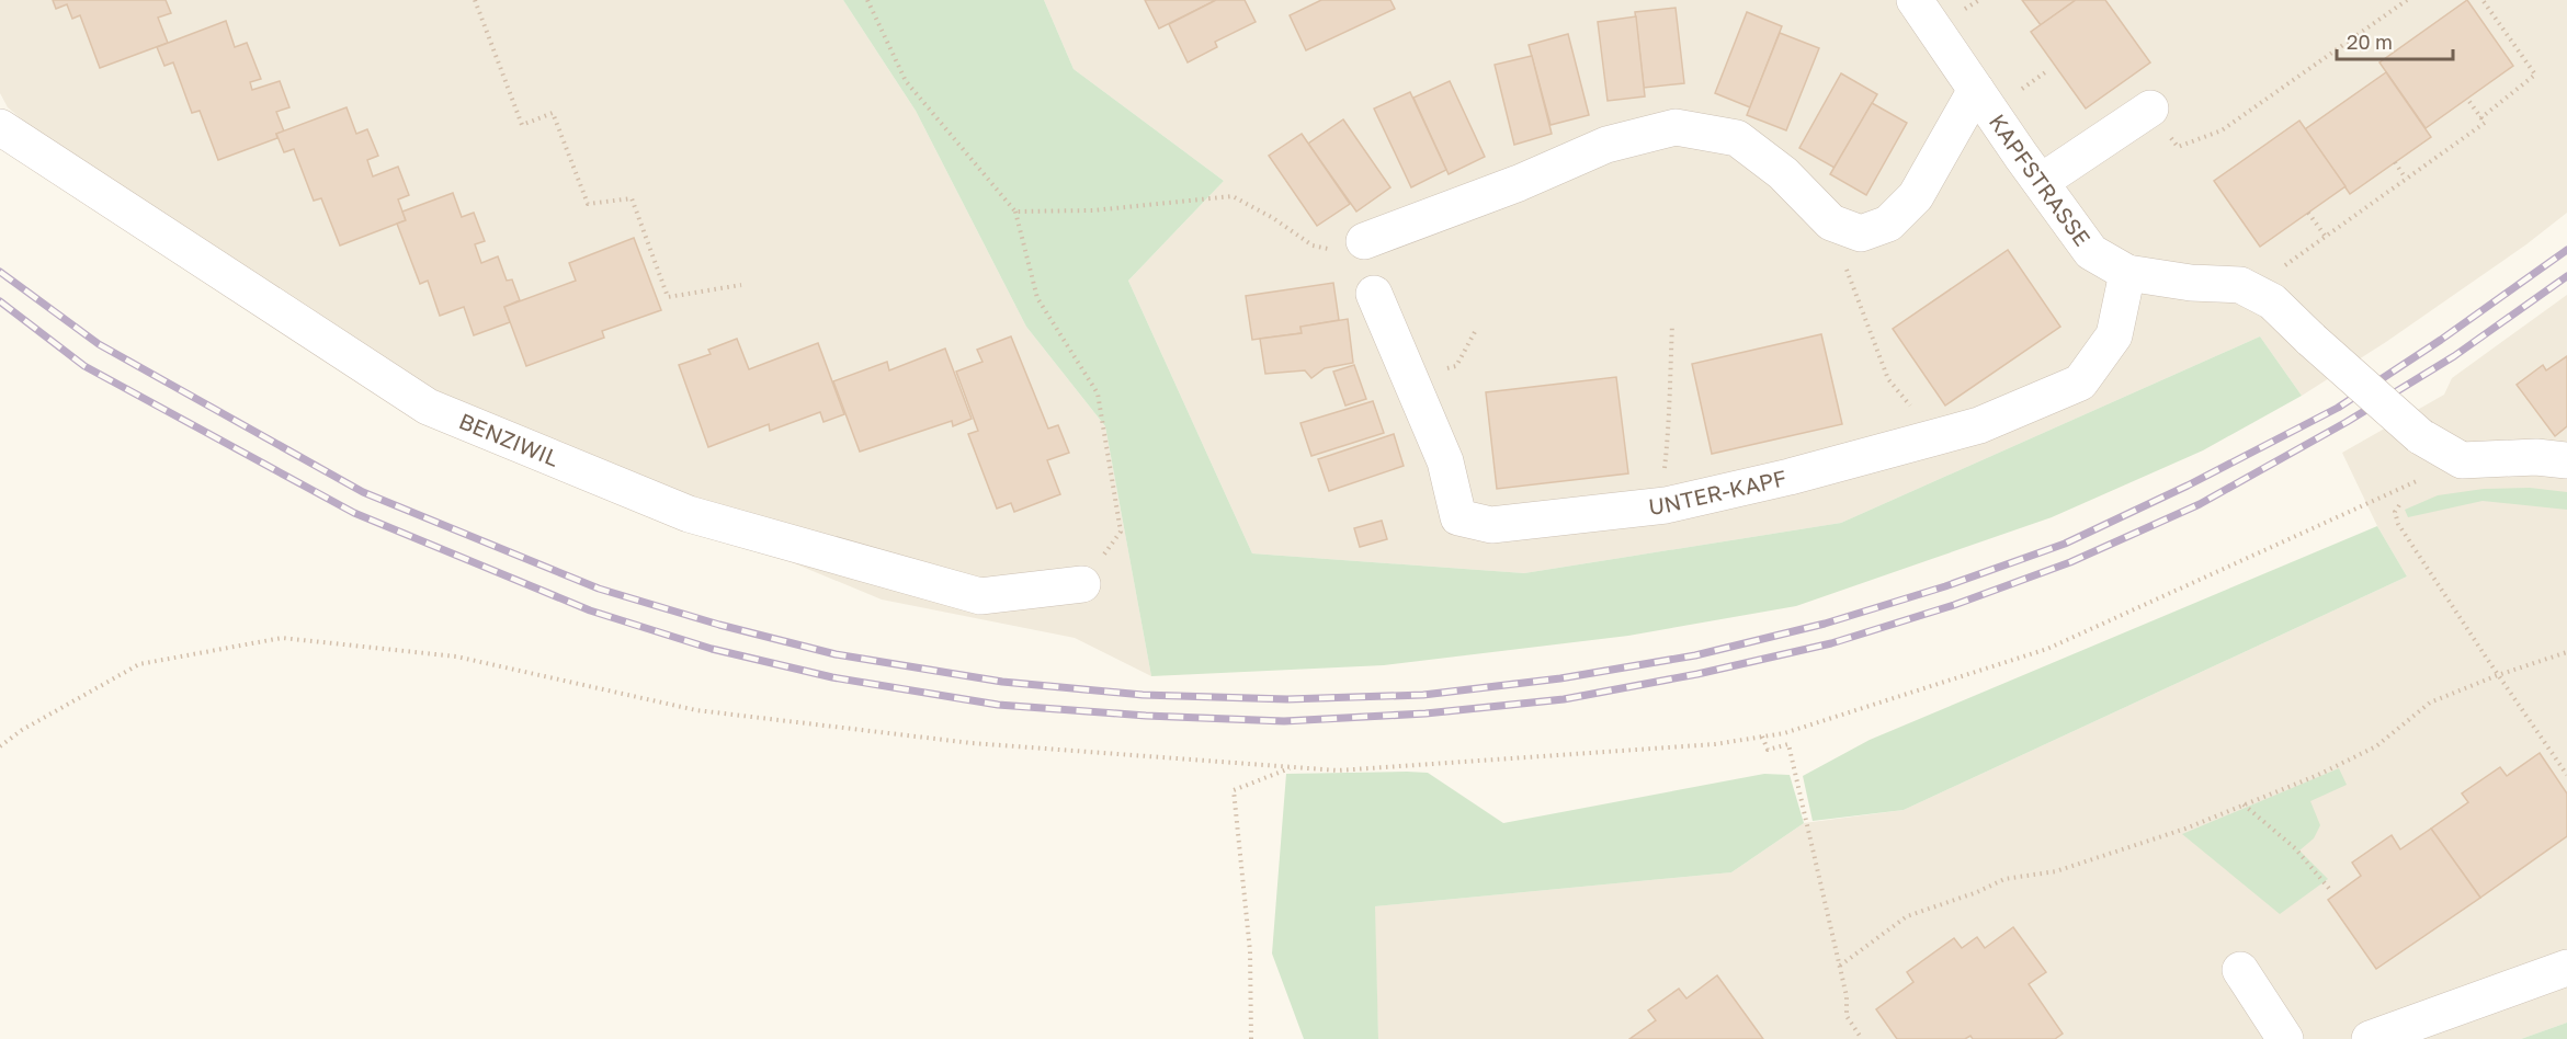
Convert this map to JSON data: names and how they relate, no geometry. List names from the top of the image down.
{
  "streets": {
    "street": ["KAPFSTRASSE", "BENZIWIL", "UNTER-KAPF"]
  },
  "crossings": [
    ["KAPFSTRASSE", "UNTER-KAPF"]
  ],
  "scale_bar": "20 m"
}
